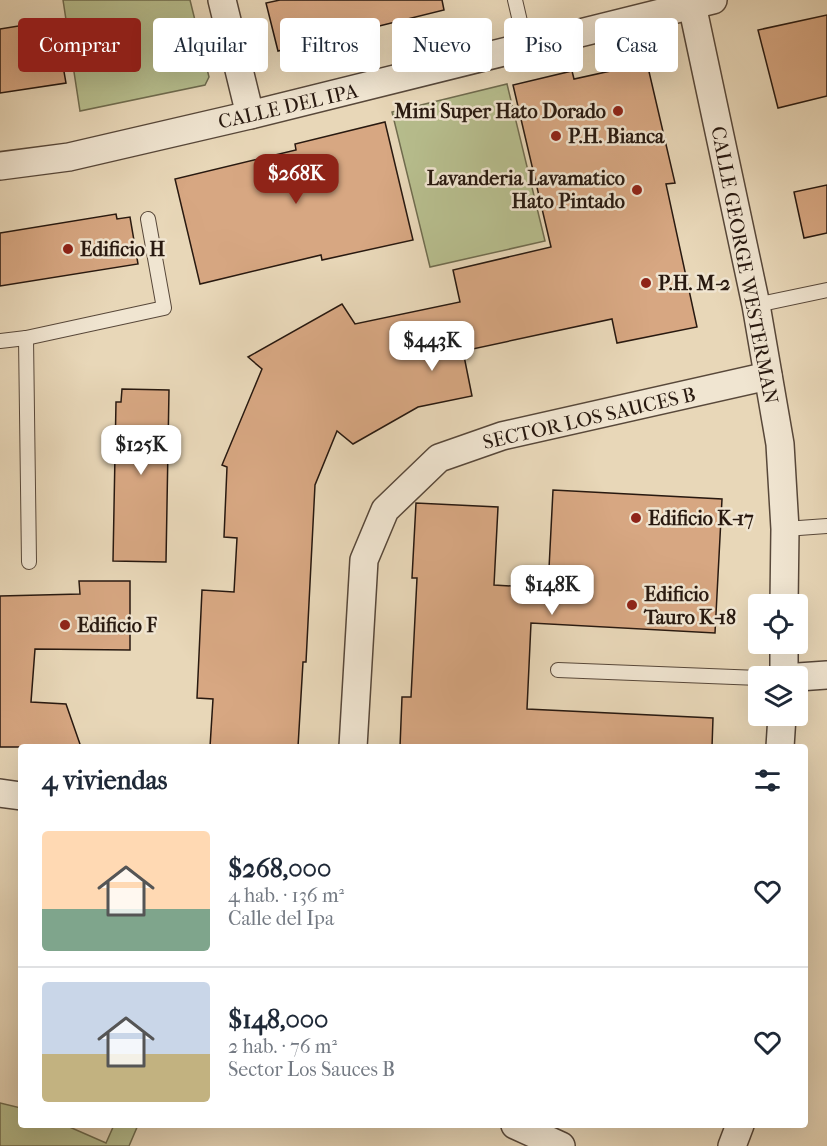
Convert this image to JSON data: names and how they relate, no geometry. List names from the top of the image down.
{
  "streets": {
    "street": ["CALLE DEL IPA", "CALLE GEORGE WESTERMAN", "SECTOR LOS SAUCES B"]
  },
  "crossings": [
    ["CALLE DEL IPA", "CALLE GEORGE WESTERMAN"],
    ["CALLE GEORGE WESTERMAN", "SECTOR LOS SAUCES B"]
  ],
  "places": [
    "Mini Super Hato Dorado",
    "P.H. Bianca",
    "Lavanderia Lavamatico Hato Pintado",
    "Edificio H",
    "P.H. M-2",
    "Edificio K-17",
    "Edificio Tauro K-18",
    "Edificio F"
  ],
  "page": {
    "chip": [
      "Comprar",
      "Alquilar",
      "Filtros",
      "Nuevo",
      "Piso",
      "Casa"
    ],
    "price": [
      "$268K",
      "$443K",
      "$125K",
      "$148K"
    ],
    "heading": "4 viviendas",
    "list": [
      {
        "name": "$268,000",
        "note": "4 hab. · 136 m² · Calle del Ipa"
      },
      {
        "name": "$148,000",
        "note": "2 hab. · 76 m² · Sector Los Sauces B"
      }
    ]
  }
}
